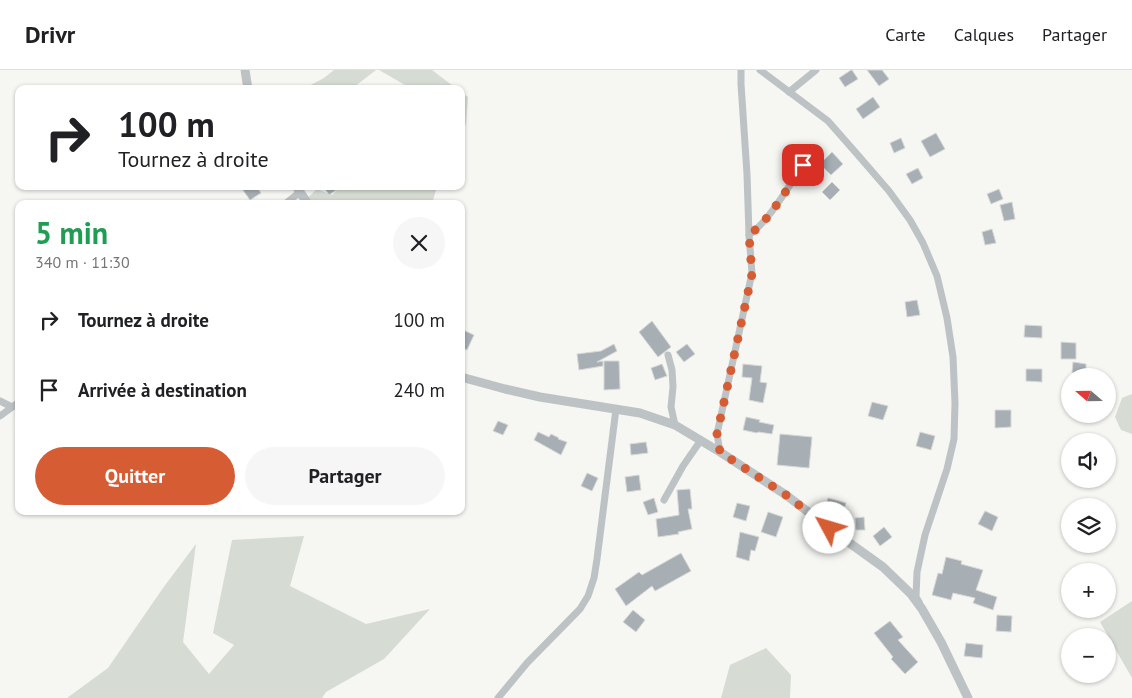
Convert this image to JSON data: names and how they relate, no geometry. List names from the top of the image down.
{
  "north": "left",
  "page": {
    "header": "Drivr",
    "nav": ["Carte", "Calques", "Partager"],
    "turn": ["100 m", "Tournez à droite"],
    "heading": ["5 min", "340 m · 11:30"],
    "list": [
      {
        "name": "Tournez à droite",
        "value": "100 m"
      },
      {
        "name": "Arrivée à destination",
        "value": "240 m"
      }
    ],
    "map_buttons": ["+", "−"],
    "buttons": ["Quitter", "Partager"]
  }
}
